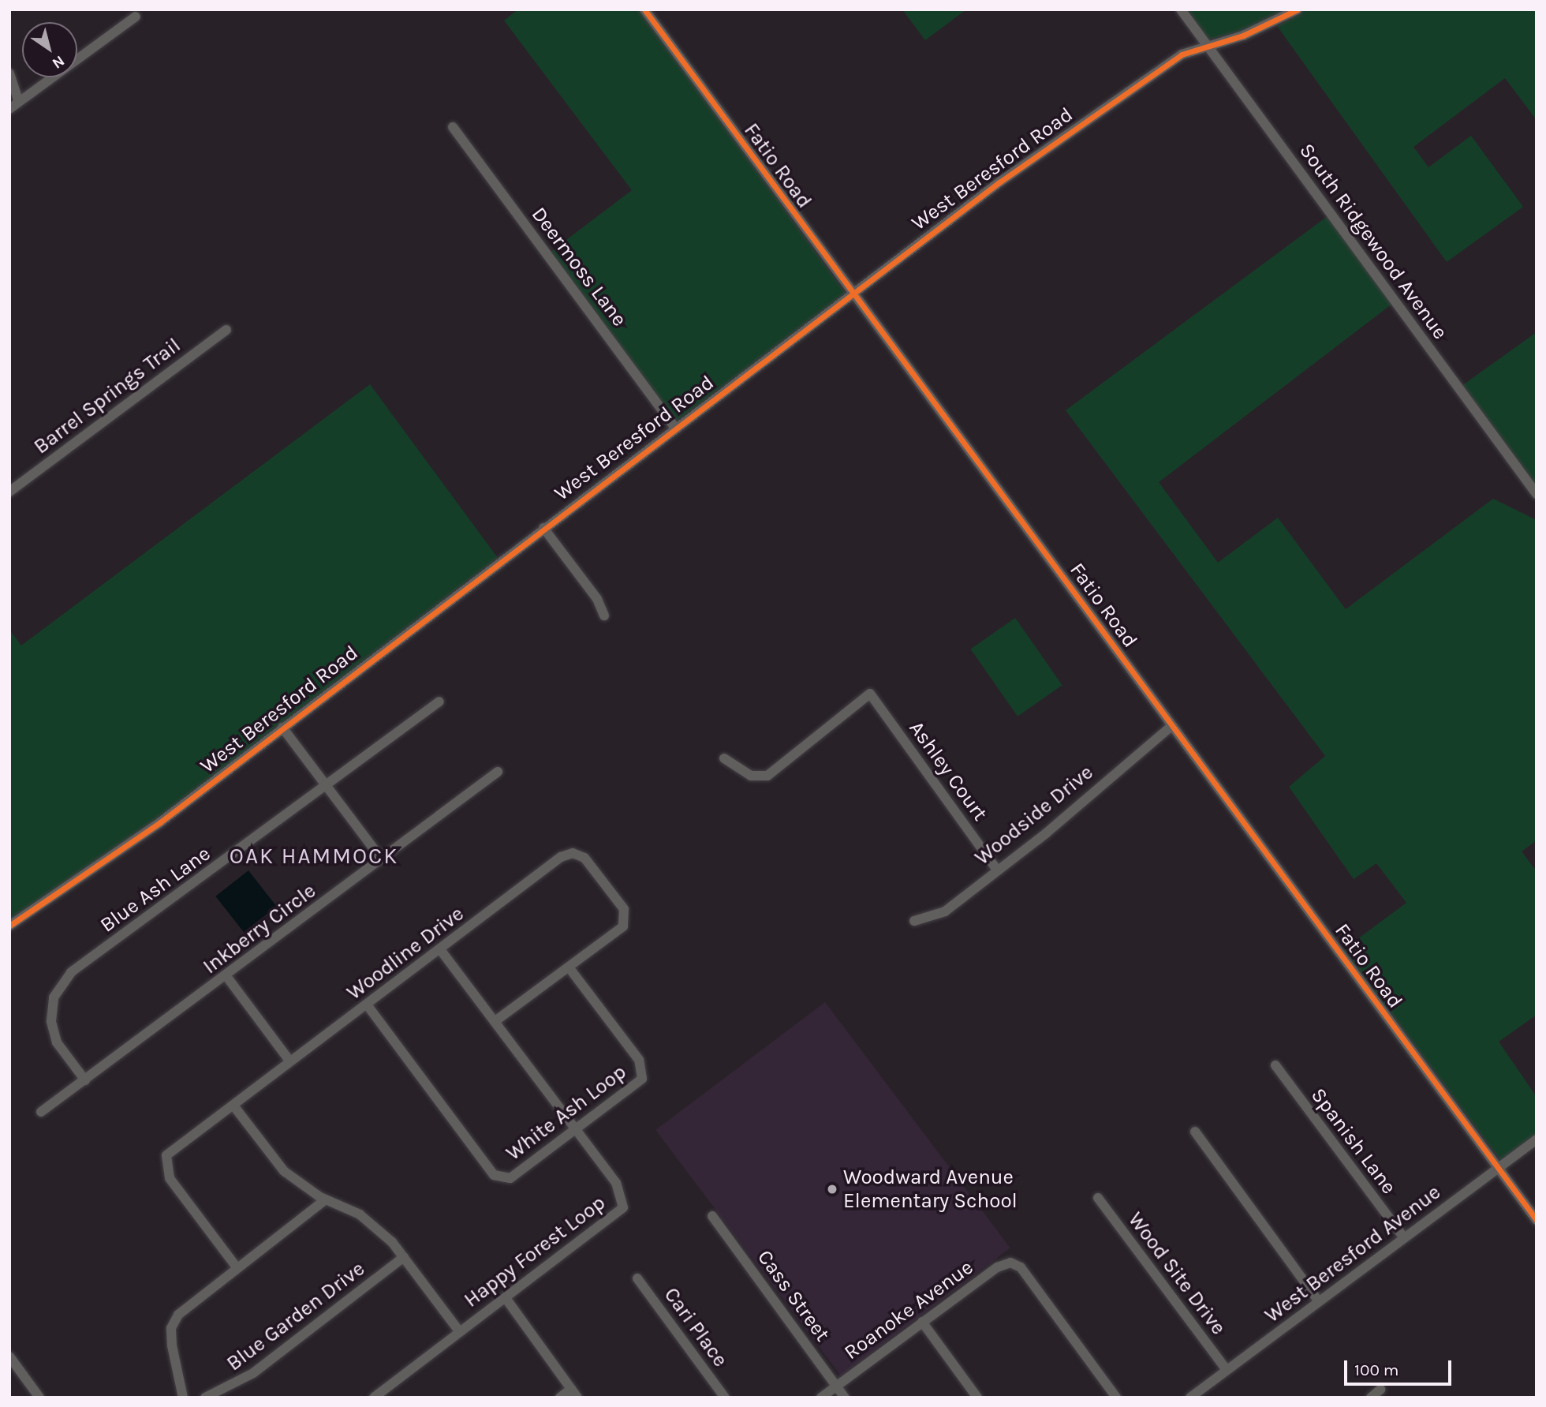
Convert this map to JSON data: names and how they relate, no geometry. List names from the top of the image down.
{
  "streets": {
    "street": [
      "Fatio Road",
      "West Beresford Road",
      "South Ridgewood Avenue",
      "Deermoss Lane",
      "Barrel Springs Trail",
      "Ashley Court",
      "Woodside Drive",
      "Blue Ash Lane",
      "Inkberry Circle",
      "Woodline Drive",
      "White Ash Loop",
      "Spanish Lane",
      "Happy Forest Loop",
      "West Beresford Avenue",
      "Wood Site Drive",
      "Cass Street",
      "Roanoke Avenue",
      "Blue Garden Drive",
      "Cari Place"
    ]
  },
  "crossings": [
    ["Fatio Road", "West Beresford Road"],
    ["Fatio Road", "Woodside Drive"],
    ["Fatio Road", "West Beresford Avenue"],
    ["West Beresford Road", "South Ridgewood Avenue"],
    ["West Beresford Road", "Deermoss Lane"],
    ["Ashley Court", "Woodside Drive"],
    ["Blue Ash Lane", "Inkberry Circle"],
    ["Woodline Drive", "White Ash Loop"],
    ["Woodline Drive", "Happy Forest Loop"],
    ["White Ash Loop", "Happy Forest Loop"],
    ["Spanish Lane", "West Beresford Avenue"],
    ["West Beresford Avenue", "Wood Site Drive"],
    ["Cass Street", "Roanoke Avenue"]
  ],
  "districts": ["OAK HAMMOCK"],
  "places": ["Woodward Avenue Elementary School"],
  "scale_bar": "100 m",
  "north": "bottom right"
}
